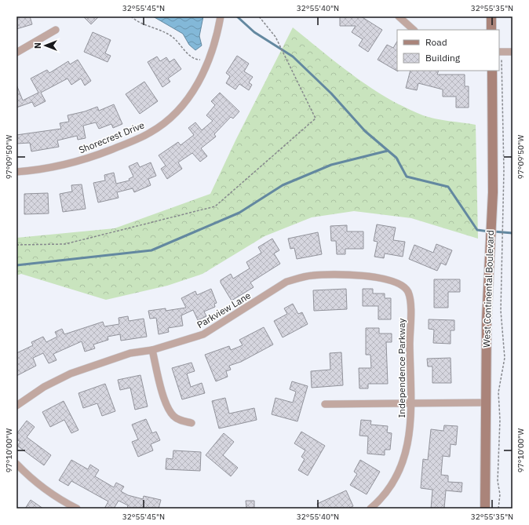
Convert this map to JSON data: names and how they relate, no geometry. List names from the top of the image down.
{
  "streets": {
    "main road": ["West Continental Boulevard"],
    "street": ["Shorecrest Drive", "Parkview Lane", "Independence Parkway"]
  },
  "crossings": [
    ["Parkview Lane", "Independence Parkway"]
  ],
  "legend": ["Road", "Building"],
  "north": "left",
  "coordinates": [
    "32°55'45\"N",
    "32°55'40\"N",
    "32°55'35\"N",
    "97°09'50\"W",
    "97°10'00\"W"
  ]
}
